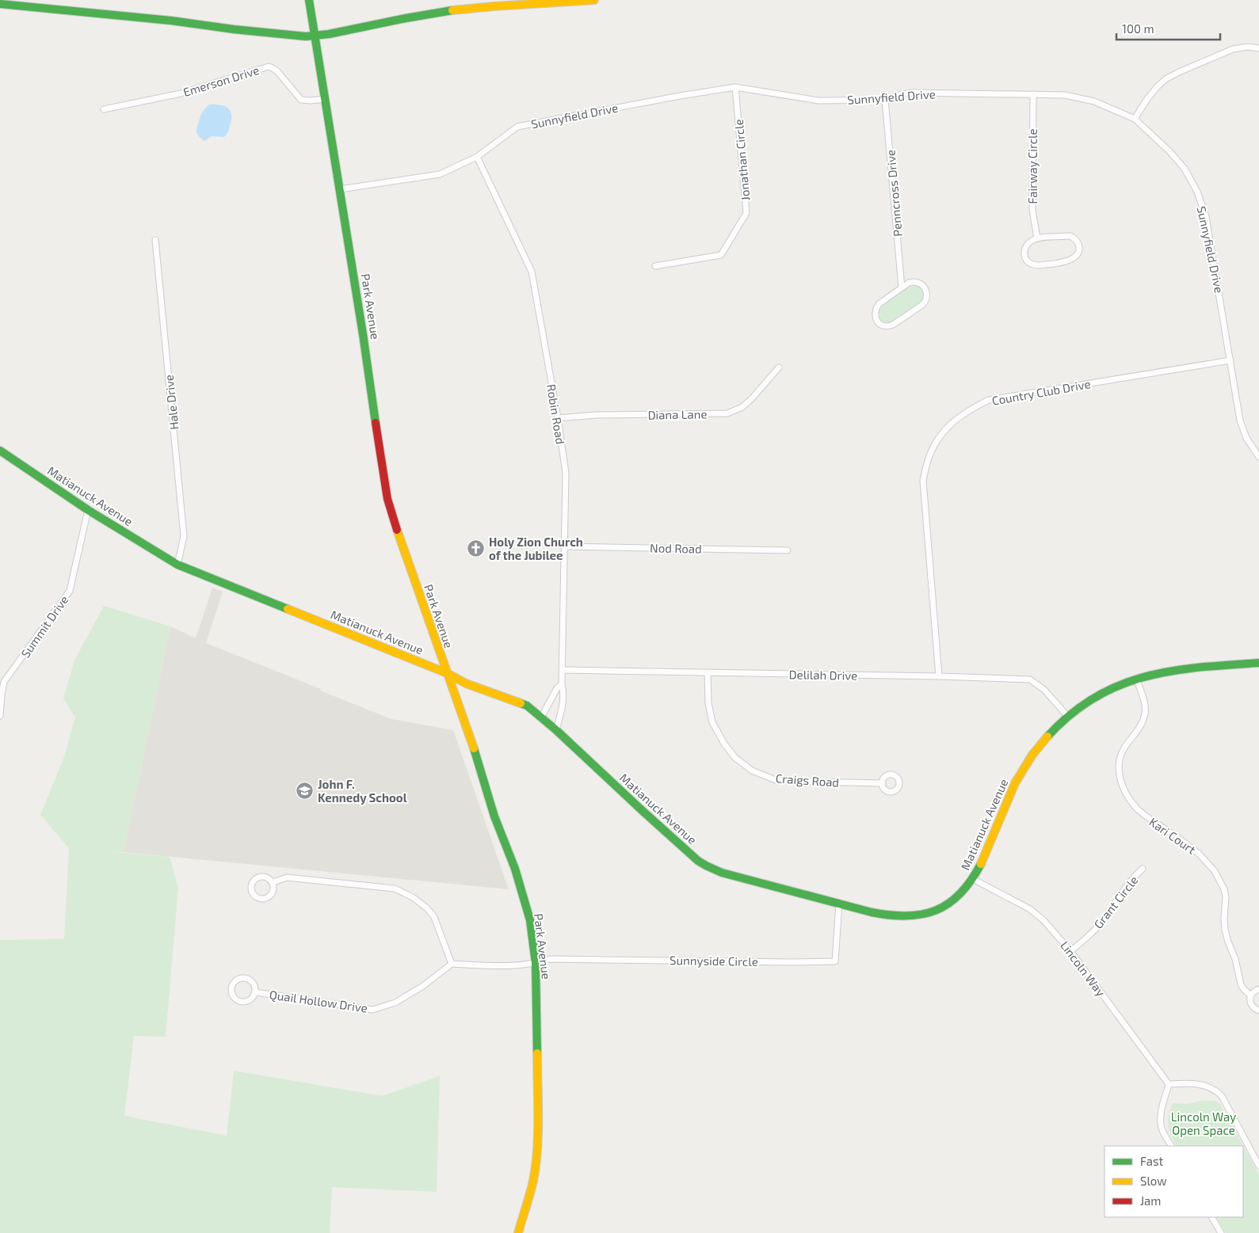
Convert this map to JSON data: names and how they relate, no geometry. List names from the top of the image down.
{
  "streets": {
    "main road": ["Park Avenue", "Matianuck Avenue"],
    "street": [
      "Emerson Drive",
      "Sunnyfield Drive",
      "Jonathan Circle",
      "Fairway Circle",
      "Penncross Drive",
      "Country Club Drive",
      "Hale Drive",
      "Robin Road",
      "Diana Lane",
      "Nod Road",
      "Summit Drive",
      "Delilah Drive",
      "Craigs Road",
      "Kari Court",
      "Grant Circle",
      "Sunnyside Circle",
      "Lincoln Way",
      "Quail Hollow Drive"
    ]
  },
  "crossings": [
    ["Emerson Drive", "Park Avenue"],
    ["Sunnyfield Drive", "Jonathan Circle"],
    ["Sunnyfield Drive", "Fairway Circle"],
    ["Sunnyfield Drive", "Penncross Drive"],
    ["Sunnyfield Drive", "Park Avenue"],
    ["Sunnyfield Drive", "Country Club Drive"],
    ["Sunnyfield Drive", "Robin Road"],
    ["Park Avenue", "Matianuck Avenue"],
    ["Park Avenue", "Sunnyside Circle"],
    ["Country Club Drive", "Delilah Drive"],
    ["Hale Drive", "Matianuck Avenue"],
    ["Robin Road", "Diana Lane"],
    ["Robin Road", "Matianuck Avenue"],
    ["Robin Road", "Nod Road"],
    ["Robin Road", "Delilah Drive"],
    ["Matianuck Avenue", "Summit Drive"],
    ["Matianuck Avenue", "Delilah Drive"],
    ["Matianuck Avenue", "Kari Court"],
    ["Matianuck Avenue", "Sunnyside Circle"],
    ["Matianuck Avenue", "Lincoln Way"],
    ["Delilah Drive", "Craigs Road"],
    ["Grant Circle", "Lincoln Way"]
  ],
  "parks": ["Lincoln Way Open Space"],
  "places": {
    "church": ["Holy Zion Church of the Jubilee"],
    "school or university": ["John F. Kennedy School"]
  },
  "legend": ["Fast", "Slow", "Jam"],
  "scale_bar": "100 m"
}
